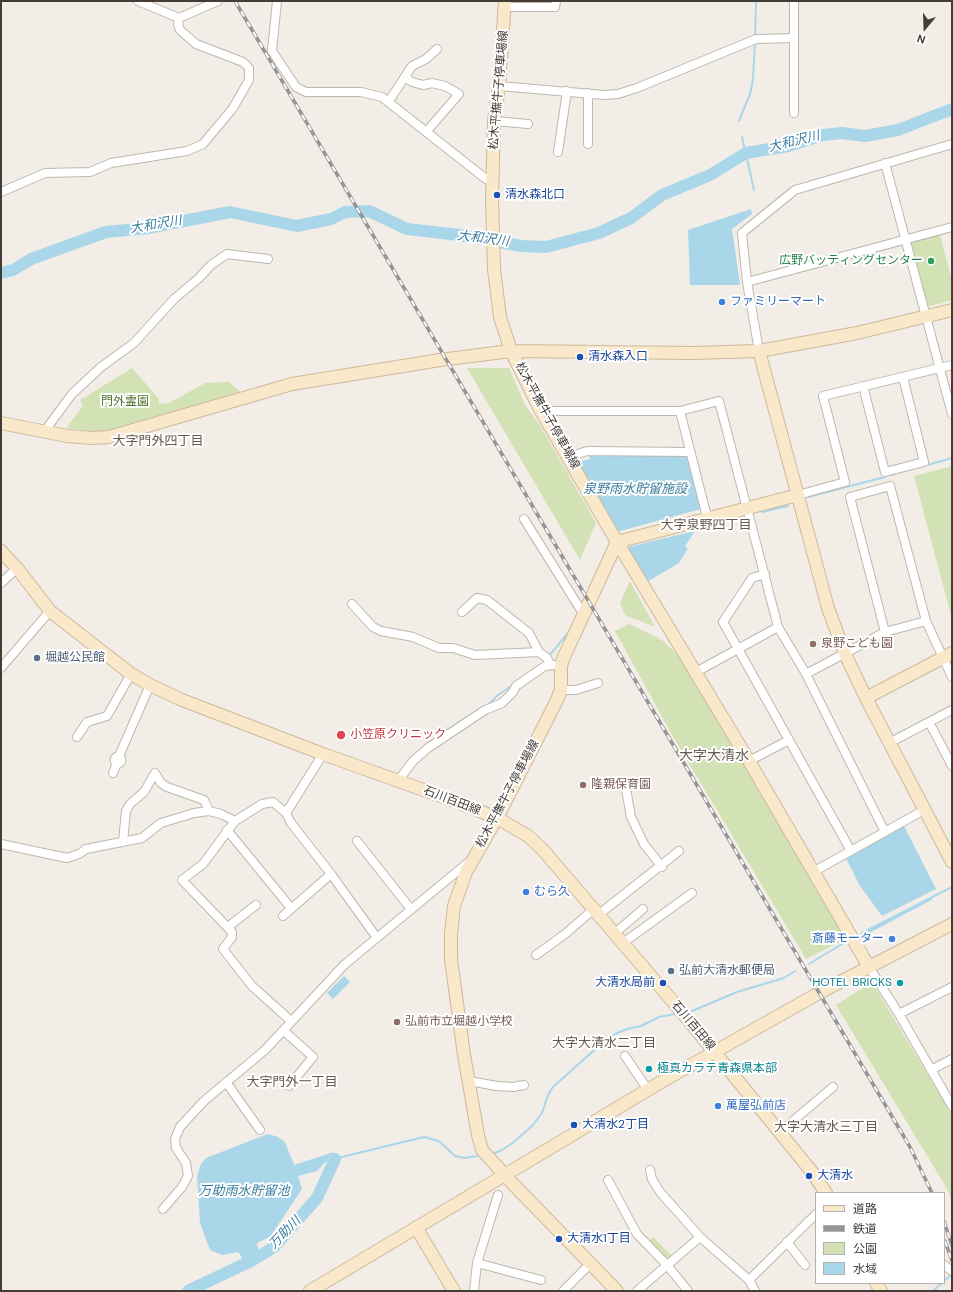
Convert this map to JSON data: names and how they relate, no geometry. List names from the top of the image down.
{
  "streets": {
    "street": ["松木平撫牛子停車場線", "石川百田線"]
  },
  "crossings": [
    ["松木平撫牛子停車場線", "石川百田線"]
  ],
  "districts": [
    "大字門外四丁目",
    "大字泉野四丁目",
    "大字大清水",
    "大字大清水二丁目",
    "大字門外一丁目",
    "大字大清水三丁目"
  ],
  "water": [
    "大和沢川",
    "泉野雨水貯留施設",
    "万助雨水貯留池",
    "万助川"
  ],
  "parks": ["門外霊園"],
  "places": [
    "清水森北口",
    "広野バッティングセンター",
    "ファミリーマート",
    "清水森入口",
    "泉野こども園",
    "堀越公民館",
    "小笠原クリニック",
    "隆親保育園",
    "むら久",
    "斎藤モーター",
    "弘前大清水郵便局",
    "大清水局前",
    "HOTEL BRICKS",
    "弘前市立堀越小学校",
    "極真カラテ青森県本部",
    "萬屋弘前店",
    "大清水2丁目",
    "大清水",
    "大清水1丁目"
  ],
  "legend": [
    "道路",
    "鉄道",
    "公園",
    "水域"
  ],
  "north": "bottom"
}
